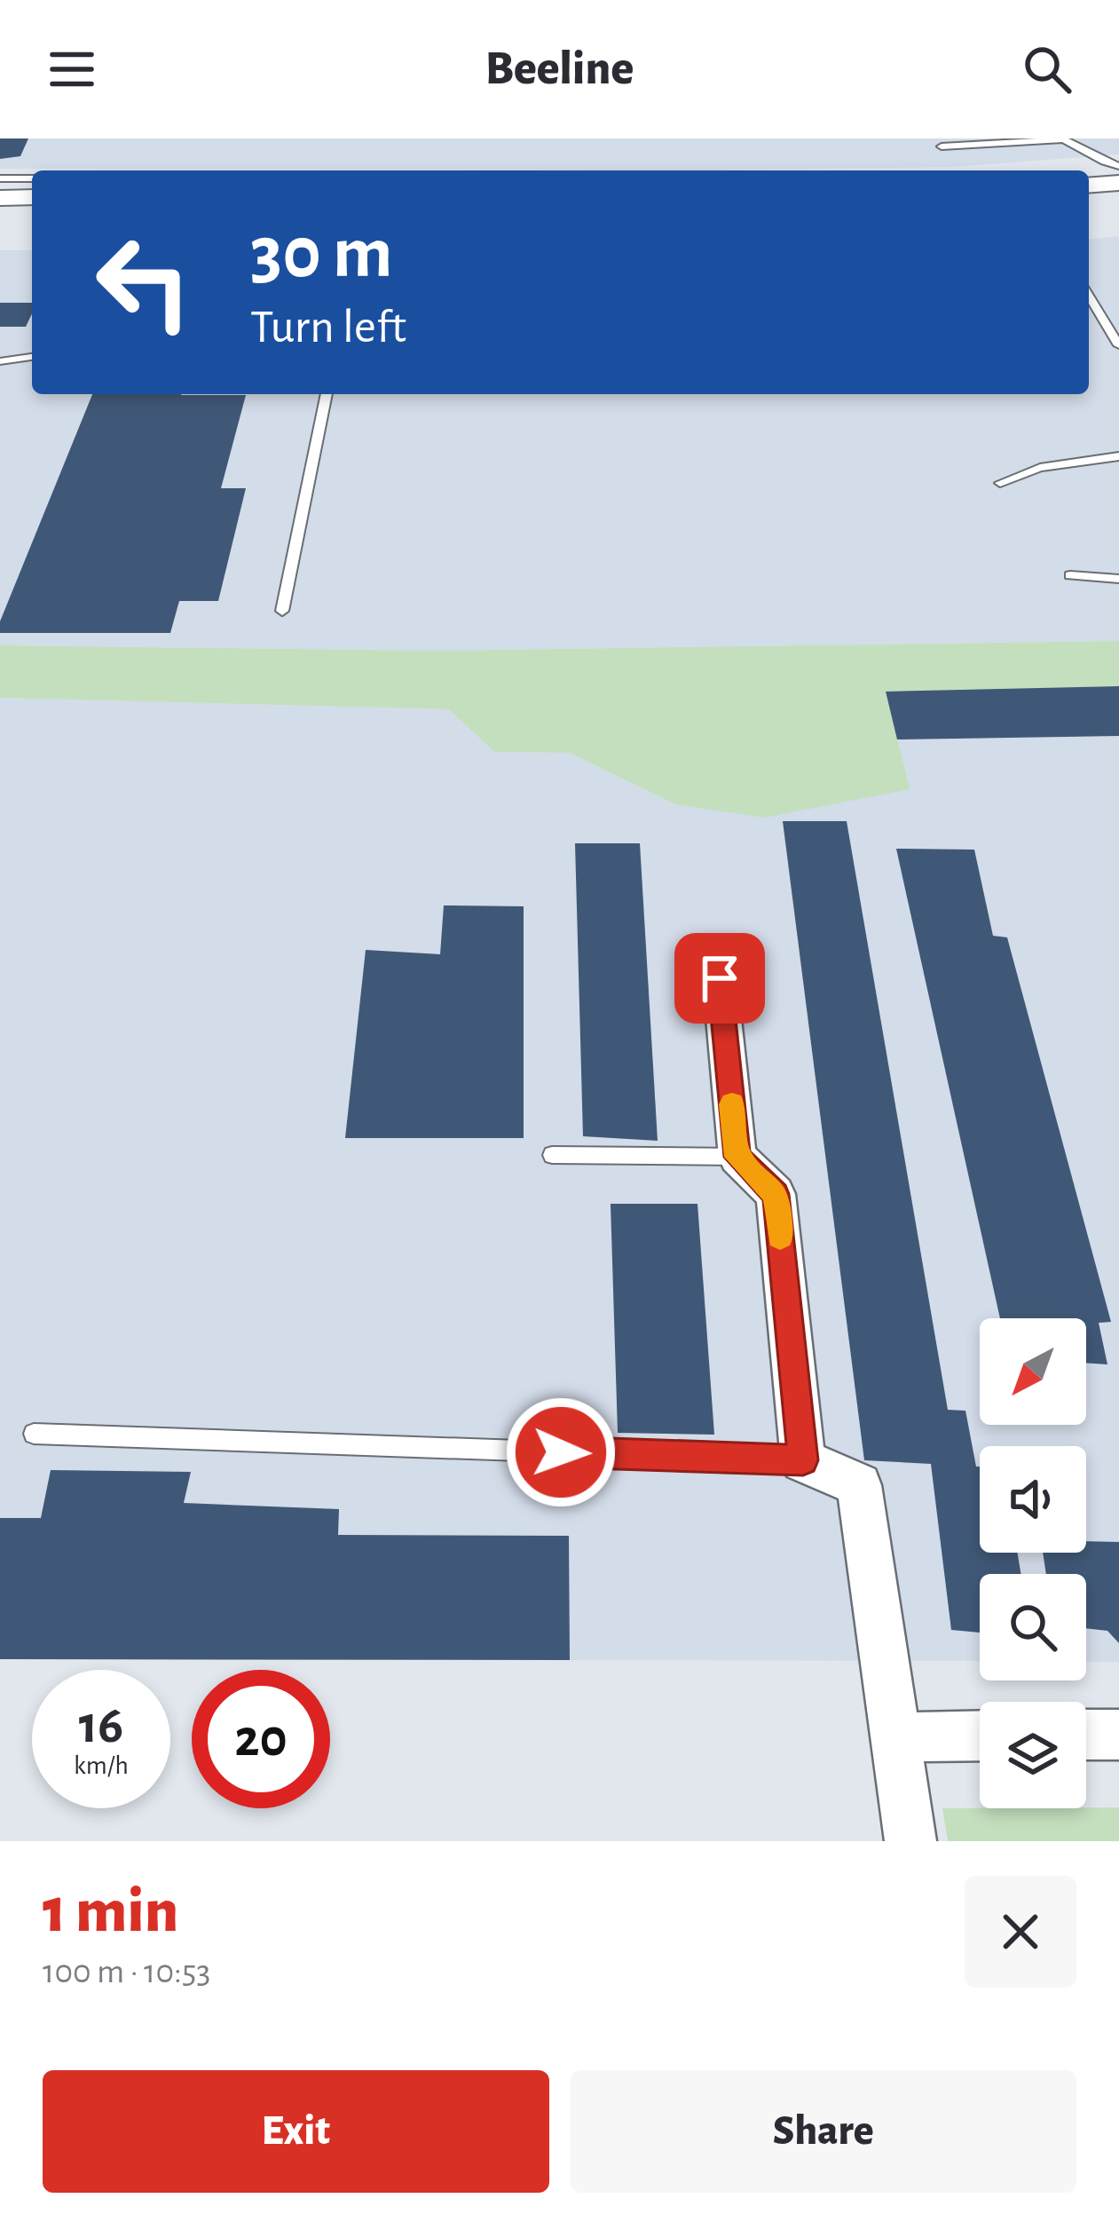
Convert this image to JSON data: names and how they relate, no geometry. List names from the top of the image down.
{
  "north": "bottom left",
  "page": {
    "header": "Beeline",
    "turn": ["30 m", "Turn left"],
    "speed": "16 km/h",
    "limit": "20",
    "heading": ["1 min", "100 m · 10:53"],
    "buttons": ["Exit", "Share"]
  }
}
